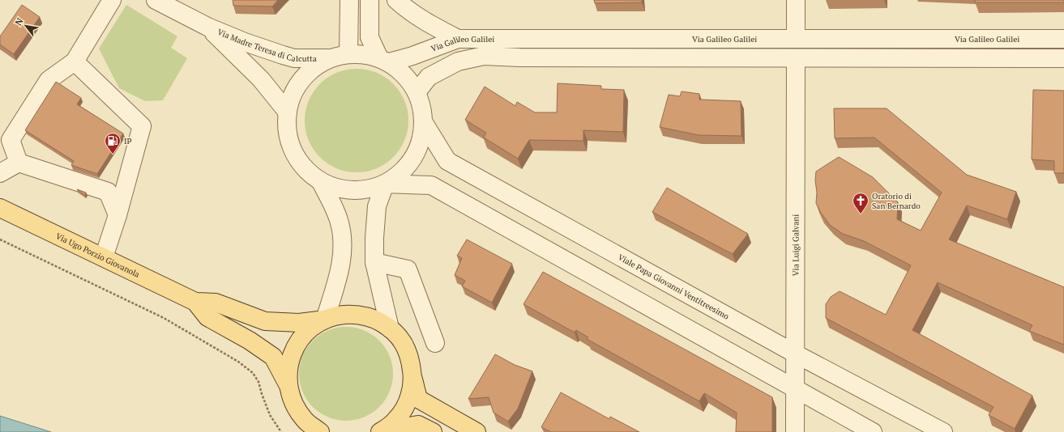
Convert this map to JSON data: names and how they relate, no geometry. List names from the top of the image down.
{
  "streets": {
    "main road": ["Via Ugo Porzio Giovanola"],
    "street": [
      "Via Galileo Galilei",
      "Via Madre Teresa di Calcutta",
      "Via Luigi Galvani",
      "Viale Papa Giovanni Ventitreesimo"
    ]
  },
  "crossings": [
    ["Via Galileo Galilei", "Via Luigi Galvani"],
    ["Via Luigi Galvani", "Viale Papa Giovanni Ventitreesimo"]
  ],
  "places": {
    "fuel station": ["IP"],
    "church": ["Oratorio di San Bernardo"]
  },
  "north": "top left"
}
